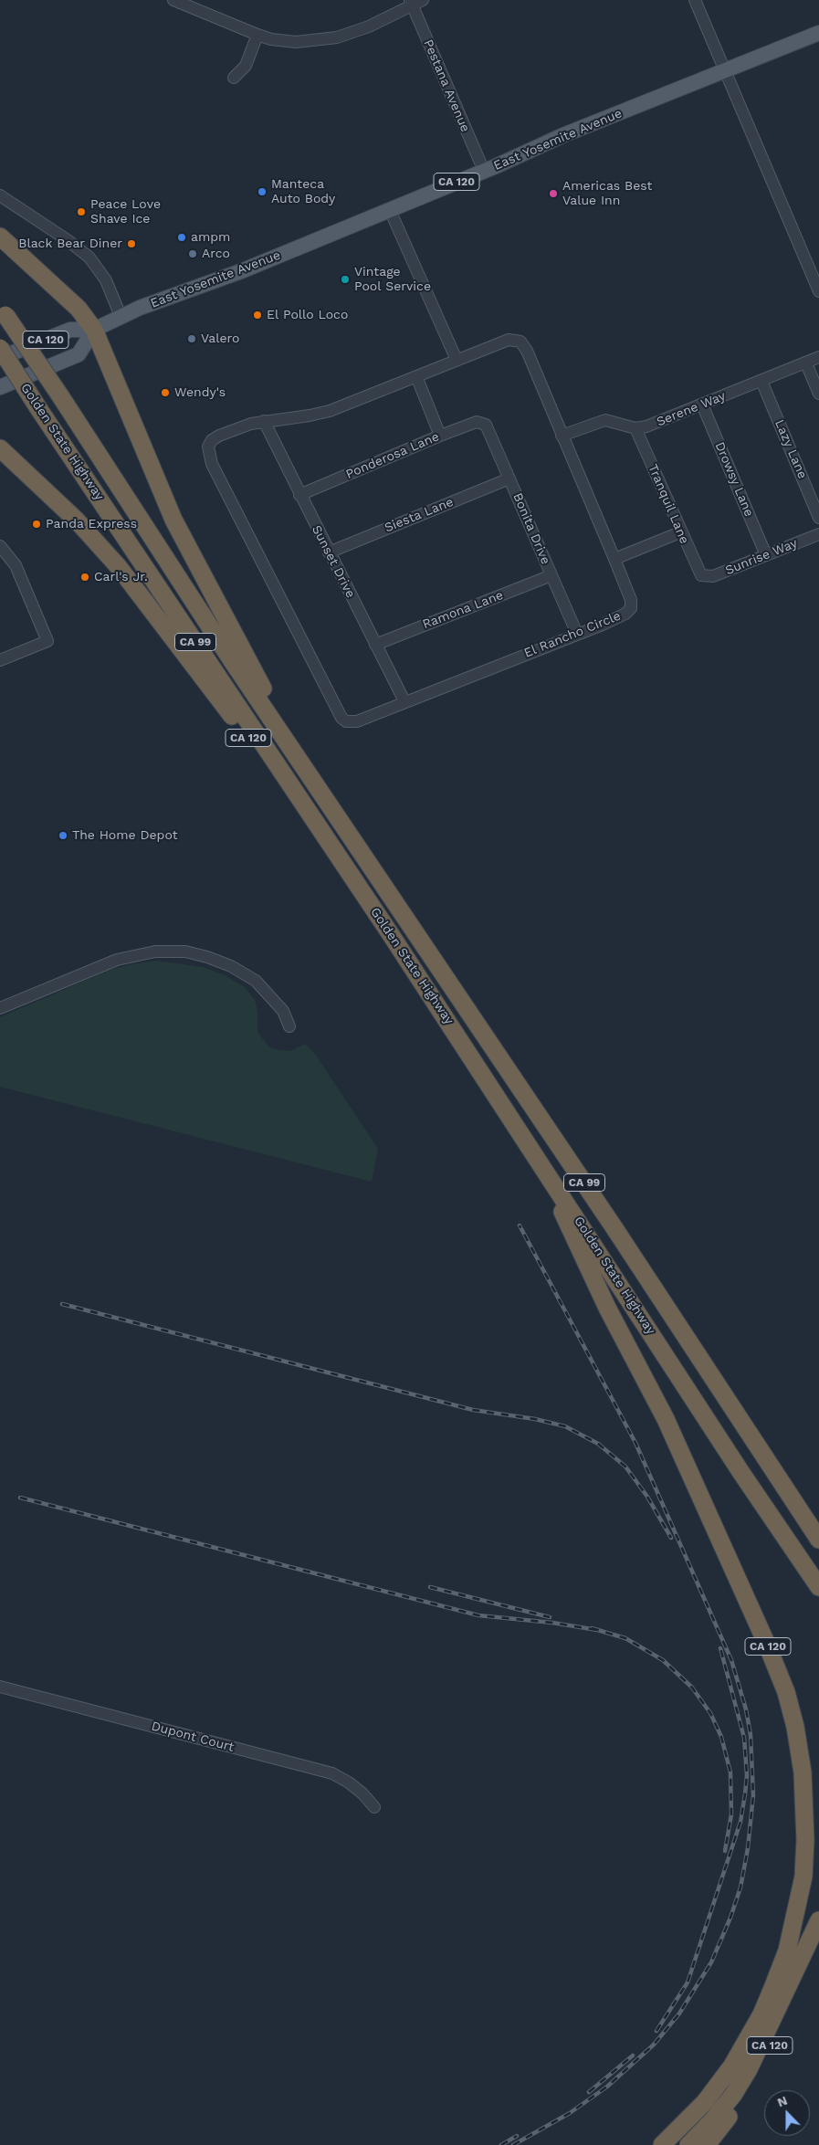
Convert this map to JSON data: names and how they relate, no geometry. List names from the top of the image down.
{
  "streets": {
    "highway": ["CA 120", "Golden State Highway", "CA 99"],
    "main road": ["East Yosemite Avenue"],
    "street": [
      "Pestana Avenue",
      "Serene Way",
      "Lazy Lane",
      "Ponderosa Lane",
      "Drowsy Lane",
      "Tranquil Lane",
      "Siesta Lane",
      "Bonita Drive",
      "Sunrise Way",
      "Sunset Drive",
      "Ramona Lane",
      "El Rancho Circle",
      "Dupont Court"
    ]
  },
  "crossings": [
    ["Pestana Avenue", "East Yosemite Avenue"],
    ["East Yosemite Avenue", "CA 120"],
    ["CA 120", "Golden State Highway"],
    ["Serene Way", "Lazy Lane"],
    ["Serene Way", "Drowsy Lane"],
    ["Serene Way", "Tranquil Lane"],
    ["Ponderosa Lane", "Bonita Drive"],
    ["Ponderosa Lane", "Sunset Drive"],
    ["Drowsy Lane", "Sunrise Way"],
    ["Tranquil Lane", "Sunrise Way"],
    ["Siesta Lane", "Bonita Drive"],
    ["Siesta Lane", "Sunset Drive"],
    ["Bonita Drive", "Ramona Lane"],
    ["Bonita Drive", "El Rancho Circle"],
    ["Sunset Drive", "Ramona Lane"],
    ["Sunset Drive", "El Rancho Circle"]
  ],
  "places": [
    "Manteca Auto Body",
    "Americas Best Value Inn",
    "Peace Love Shave Ice",
    "ampm",
    "Black Bear Diner",
    "Arco",
    "Vintage Pool Service",
    "El Pollo Loco",
    "Valero",
    "Wendy's",
    "Panda Express",
    "Carl's Jr.",
    "The Home Depot"
  ],
  "north": "top"
}
